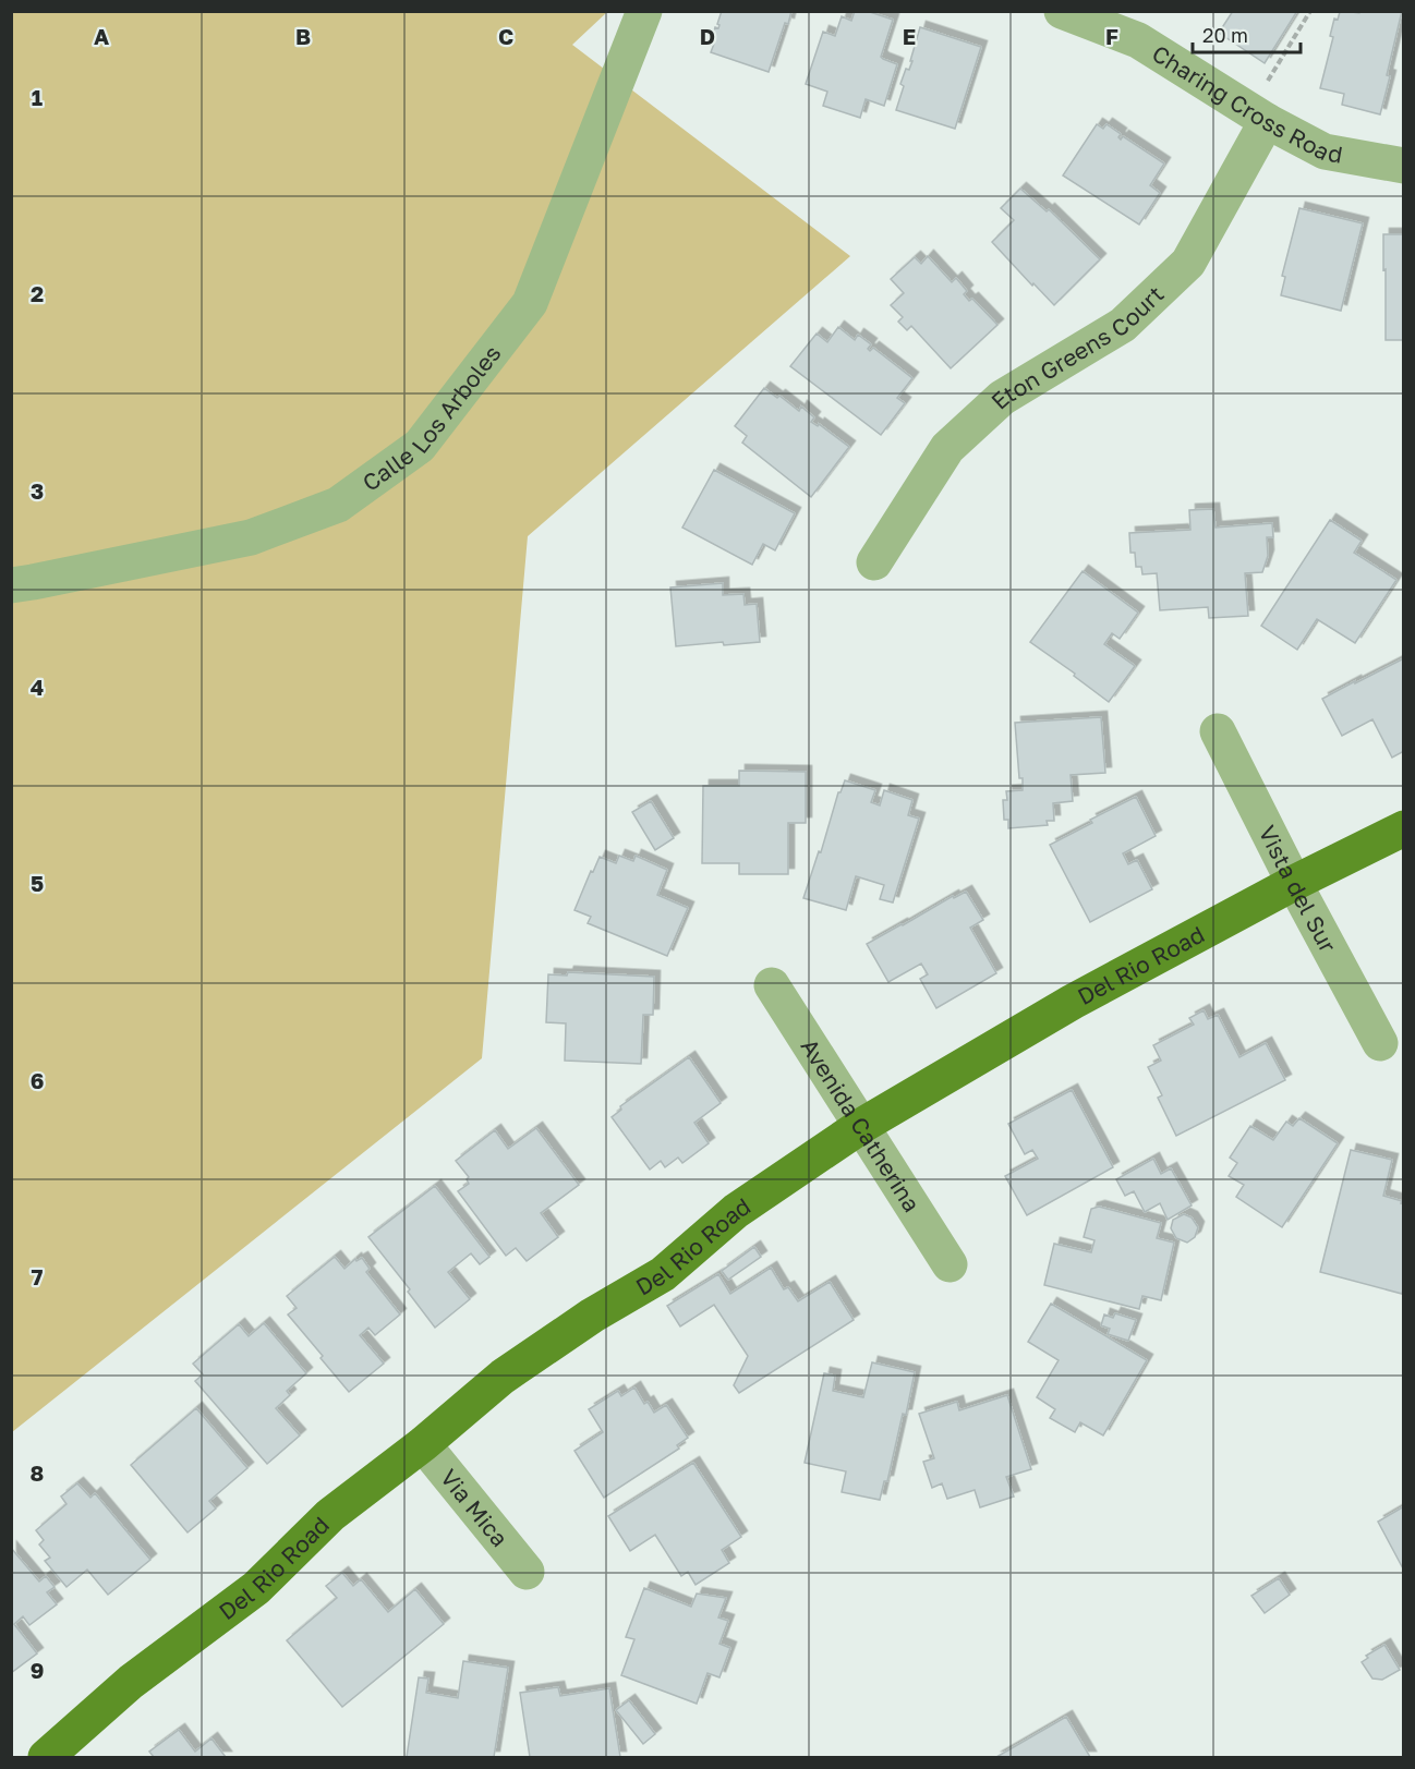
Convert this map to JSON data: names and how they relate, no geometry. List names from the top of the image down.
{
  "streets": {
    "main road": ["Del Rio Road"],
    "street": [
      "Charing Cross Road",
      "Eton Greens Court",
      "Calle Los Arboles",
      "Vista del Sur",
      "Avenida Catherina",
      "Via Mica"
    ]
  },
  "crossings": [
    ["Charing Cross Road", "Eton Greens Court"],
    ["Vista del Sur", "Del Rio Road"],
    ["Del Rio Road", "Avenida Catherina"],
    ["Del Rio Road", "Via Mica"]
  ],
  "scale_bar": "20 m",
  "grid": {
    "columns": [
      "A",
      "B",
      "C",
      "D",
      "E",
      "F"
    ],
    "rows": [
      "1",
      "2",
      "3",
      "4",
      "5",
      "6",
      "7",
      "8",
      "9"
    ]
  }
}
